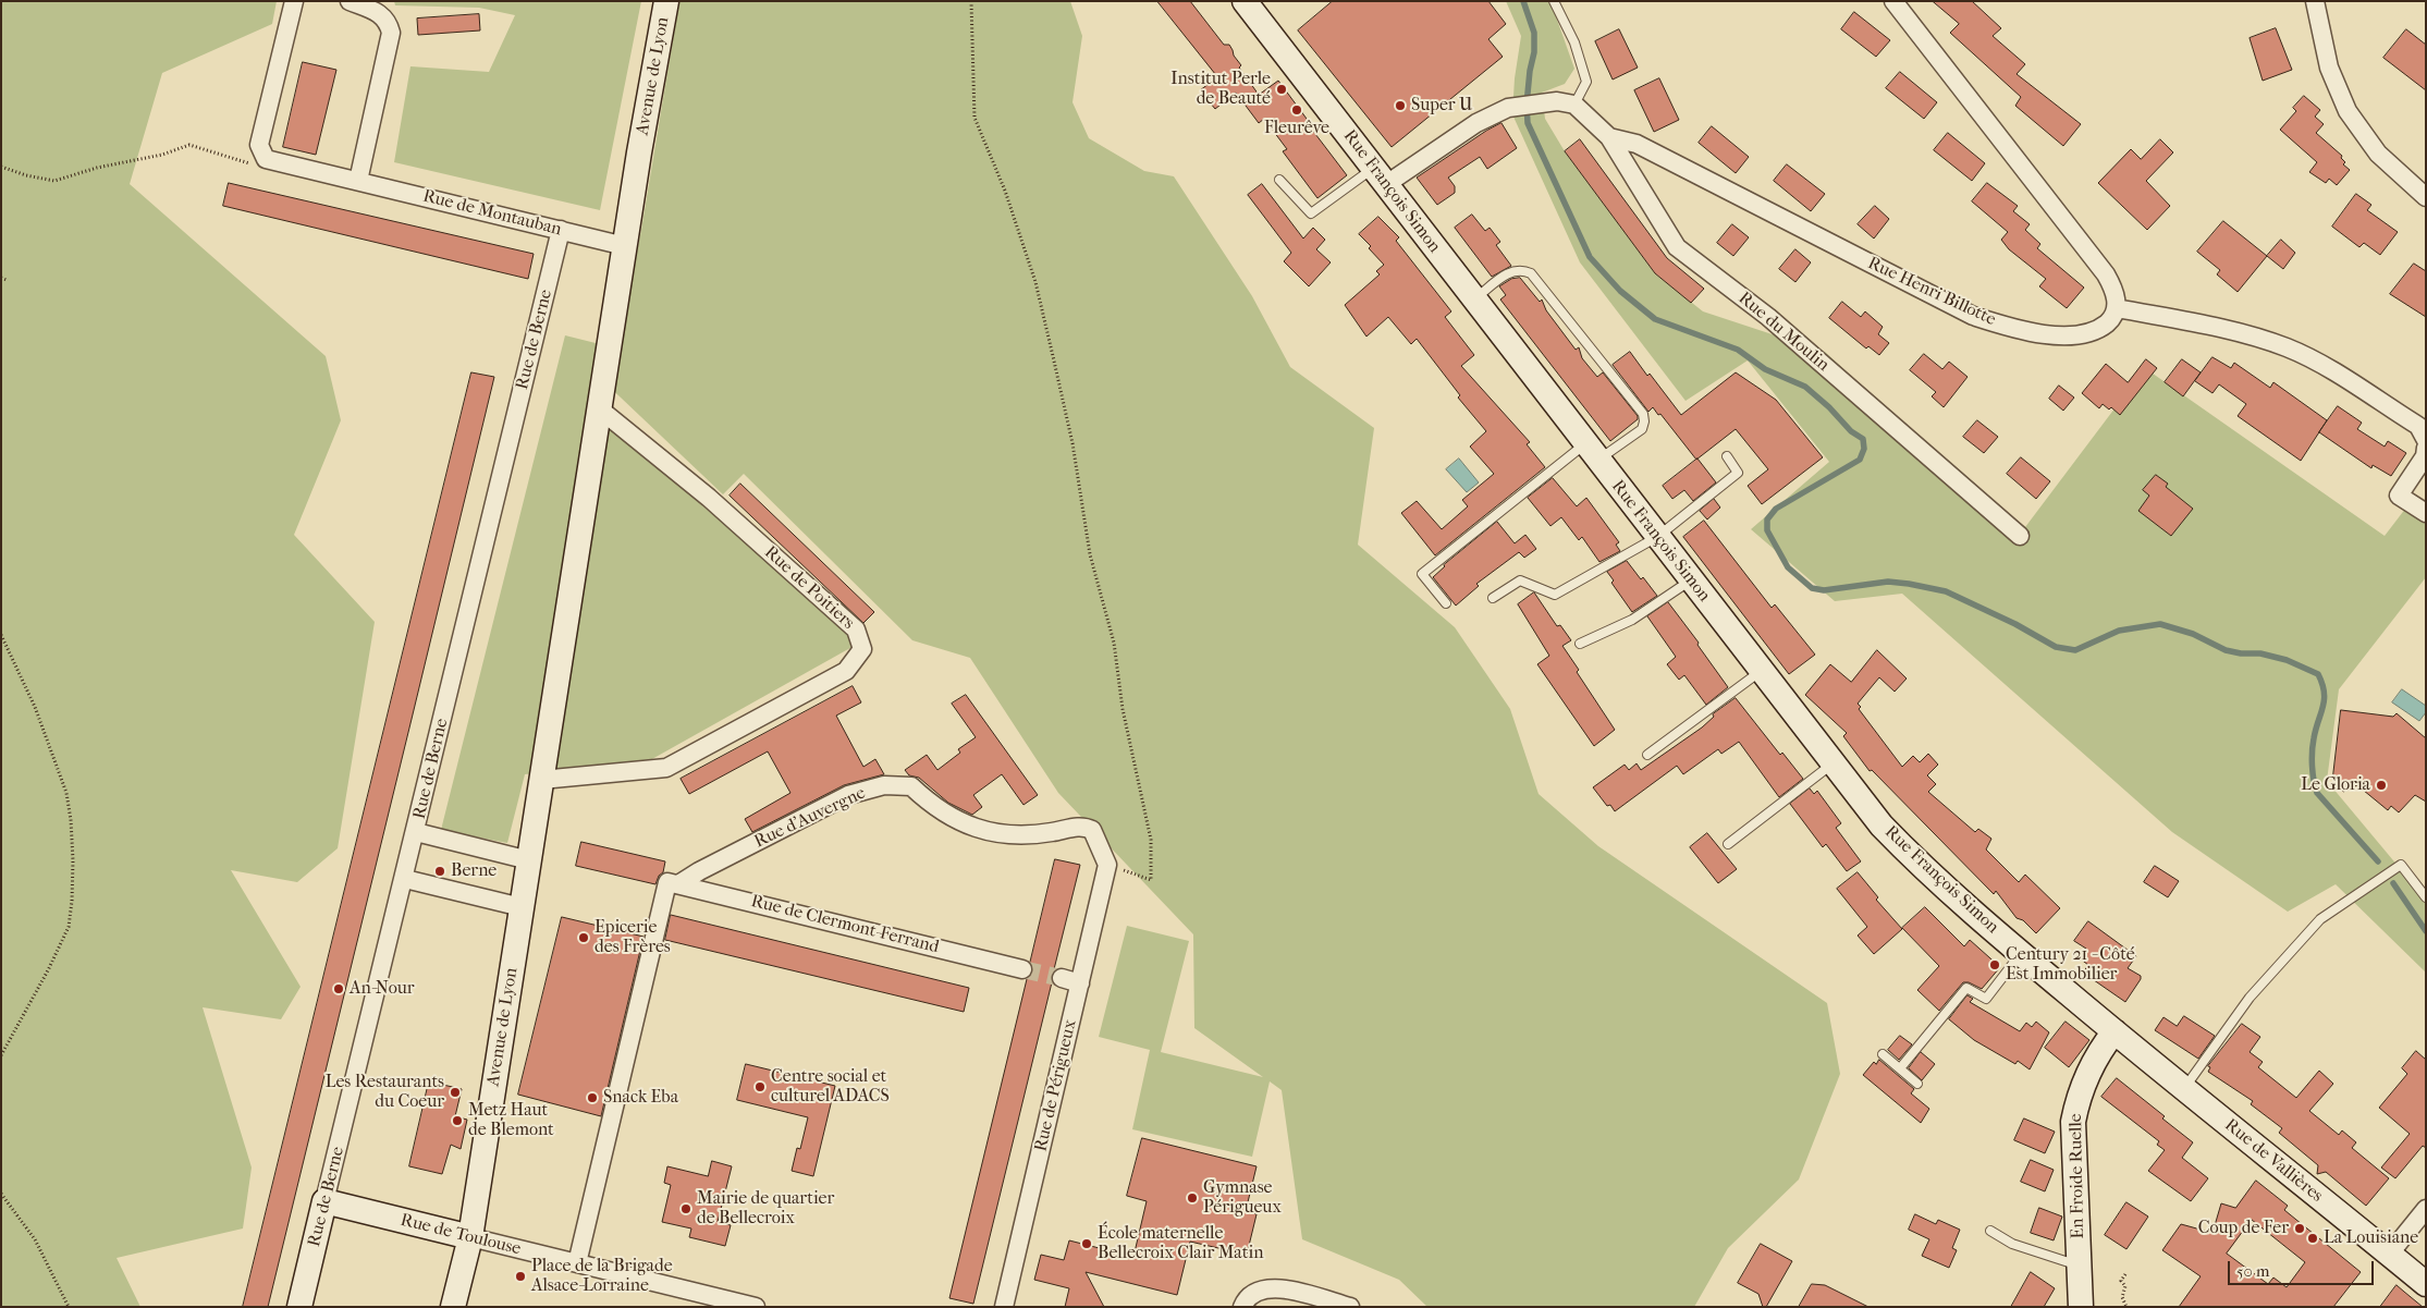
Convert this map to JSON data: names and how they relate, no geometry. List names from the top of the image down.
{
  "streets": {
    "street": [
      "Avenue de Lyon",
      "Rue François Simon",
      "Rue de Montauban",
      "Rue Henri Billotte",
      "Rue du Moulin",
      "Rue de Berne",
      "Rue de Poitiers",
      "Rue d'Auvergne",
      "Rue de Clermont-Ferrand",
      "Rue de Périgueux",
      "Rue de Vallières",
      "En Froide Ruelle",
      "Rue de Toulouse"
    ]
  },
  "crossings": [
    ["Avenue de Lyon", "Rue de Montauban"],
    ["Avenue de Lyon", "Rue de Poitiers"],
    ["Avenue de Lyon", "Rue de Toulouse"],
    ["Rue François Simon", "Rue de Vallières"],
    ["Rue François Simon", "En Froide Ruelle"],
    ["Rue de Montauban", "Rue de Berne"],
    ["Rue Henri Billotte", "Rue du Moulin"],
    ["Rue de Berne", "Rue de Toulouse"],
    ["Rue d'Auvergne", "Rue de Clermont-Ferrand"],
    ["Rue d'Auvergne", "Rue de Périgueux"],
    ["Rue de Vallières", "En Froide Ruelle"]
  ],
  "places": [
    "Institut Perle de Beauté",
    "Super U",
    "Fleurêve",
    "Le Gloria",
    "Berne",
    "Epicerie des Frères",
    "Century 21 - Côté Est Immobilier",
    "An-Nour",
    "Centre social et culturel ADACS",
    "Les Restaurants du Coeur",
    "Snack Eba",
    "Metz Haut de Blemont",
    "Gymnase Périgueux",
    "Mairie de quartier de Bellecroix",
    "Coup de Fer",
    "La Louisiane",
    "École maternelle Bellecroix Clair Matin",
    "Place de la Brigade Alsace-Lorraine"
  ],
  "scale_bar": "50 m"
}
